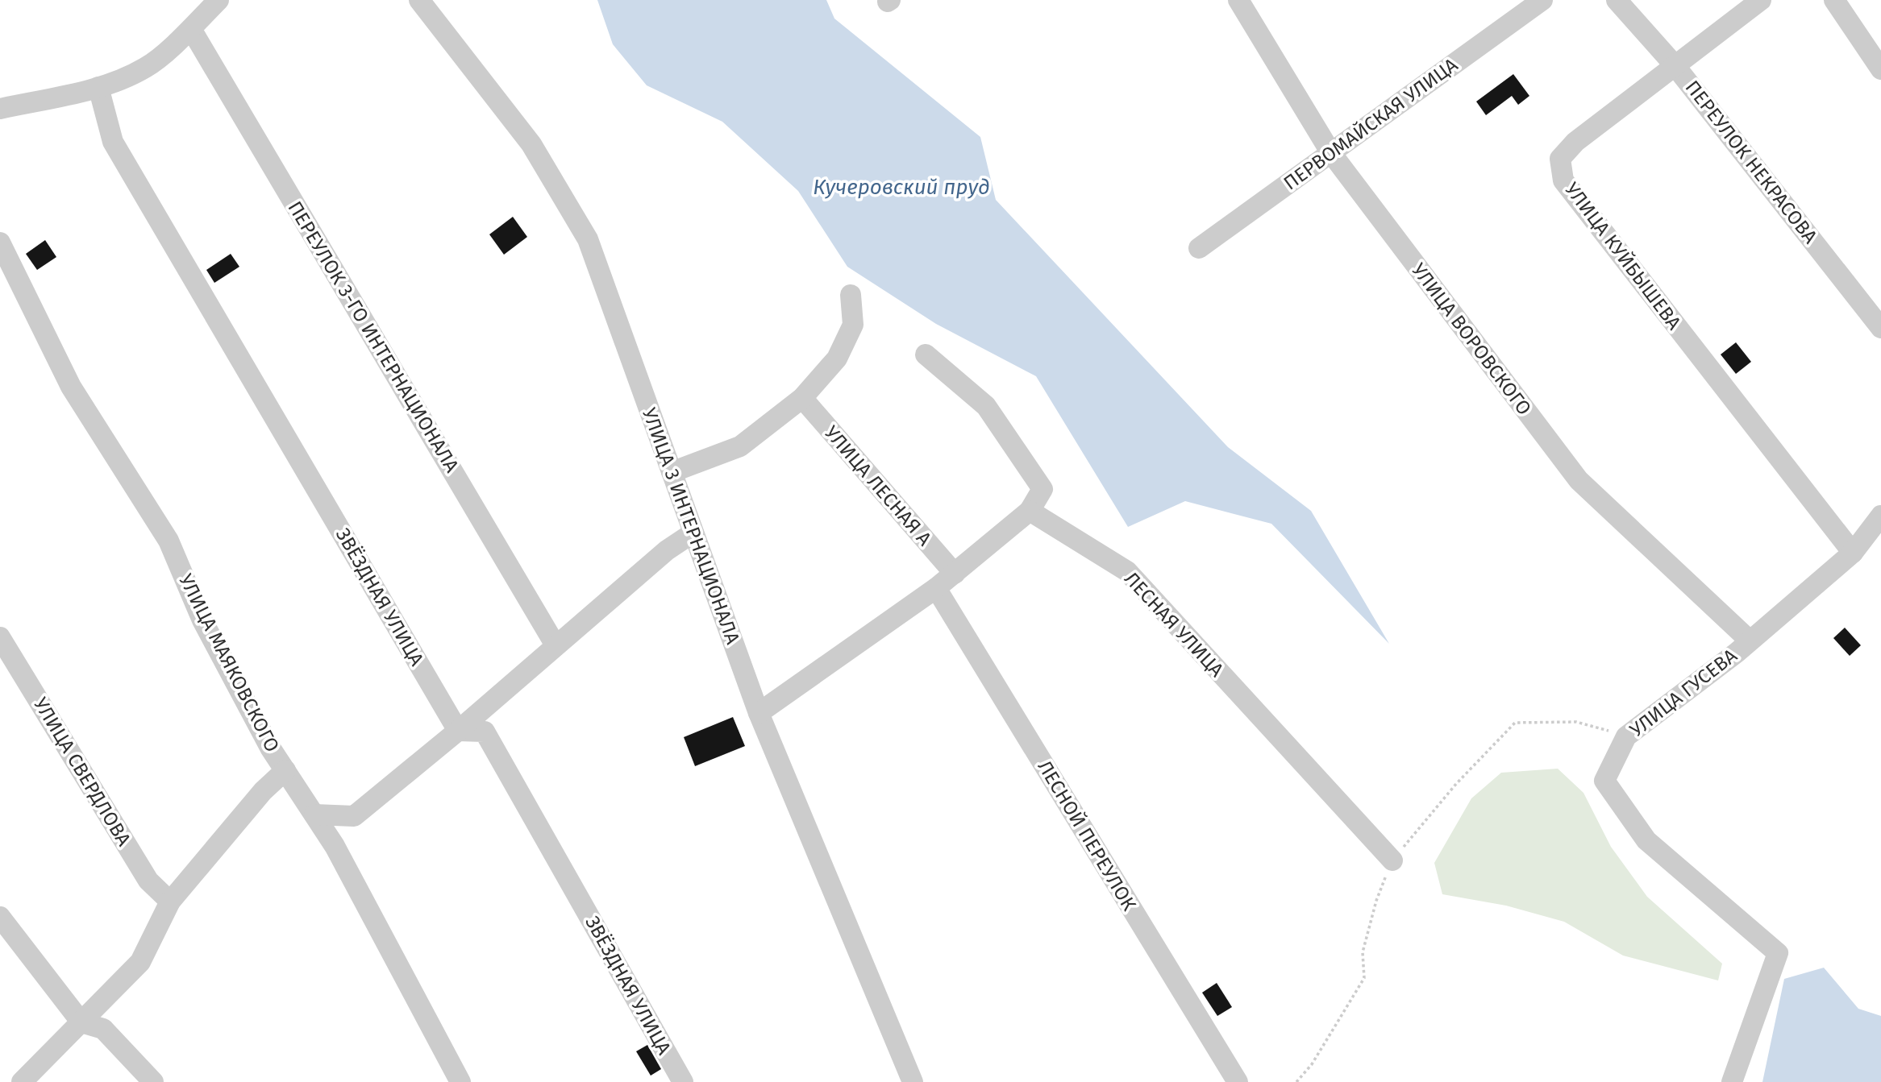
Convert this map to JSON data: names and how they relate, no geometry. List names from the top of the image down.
{
  "streets": {
    "street": [
      "ПЕРВОМАЙСКАЯ УЛИЦА",
      "ПЕРЕУЛОК НЕКРАСОВА",
      "УЛИЦА КУЙБЫШЕВА",
      "ПЕРЕУЛОК 3-ГО ИНТЕРНАЦИОНАЛА",
      "УЛИЦА ВОРОВСКОГО",
      "УЛИЦА ЛЕСНАЯ А",
      "УЛИЦА 3 ИНТЕРНАЦИОНАЛА",
      "ЗВЁЗДНАЯ УЛИЦА",
      "ЛЕСНАЯ УЛИЦА",
      "УЛИЦА МАЯКОВСКОГО",
      "УЛИЦА ГУСЕВА",
      "УЛИЦА СВЕРДЛОВА",
      "ЛЕСНОЙ ПЕРЕУЛОК"
    ]
  },
  "crossings": [
    ["ПЕРВОМАЙСКАЯ УЛИЦА", "УЛИЦА ВОРОВСКОГО"],
    ["ПЕРЕУЛОК НЕКРАСОВА", "УЛИЦА КУЙБЫШЕВА"],
    ["УЛИЦА КУЙБЫШЕВА", "УЛИЦА ГУСЕВА"],
    ["УЛИЦА ВОРОВСКОГО", "УЛИЦА ГУСЕВА"]
  ],
  "water": ["Кучеровский пруд"]
}
